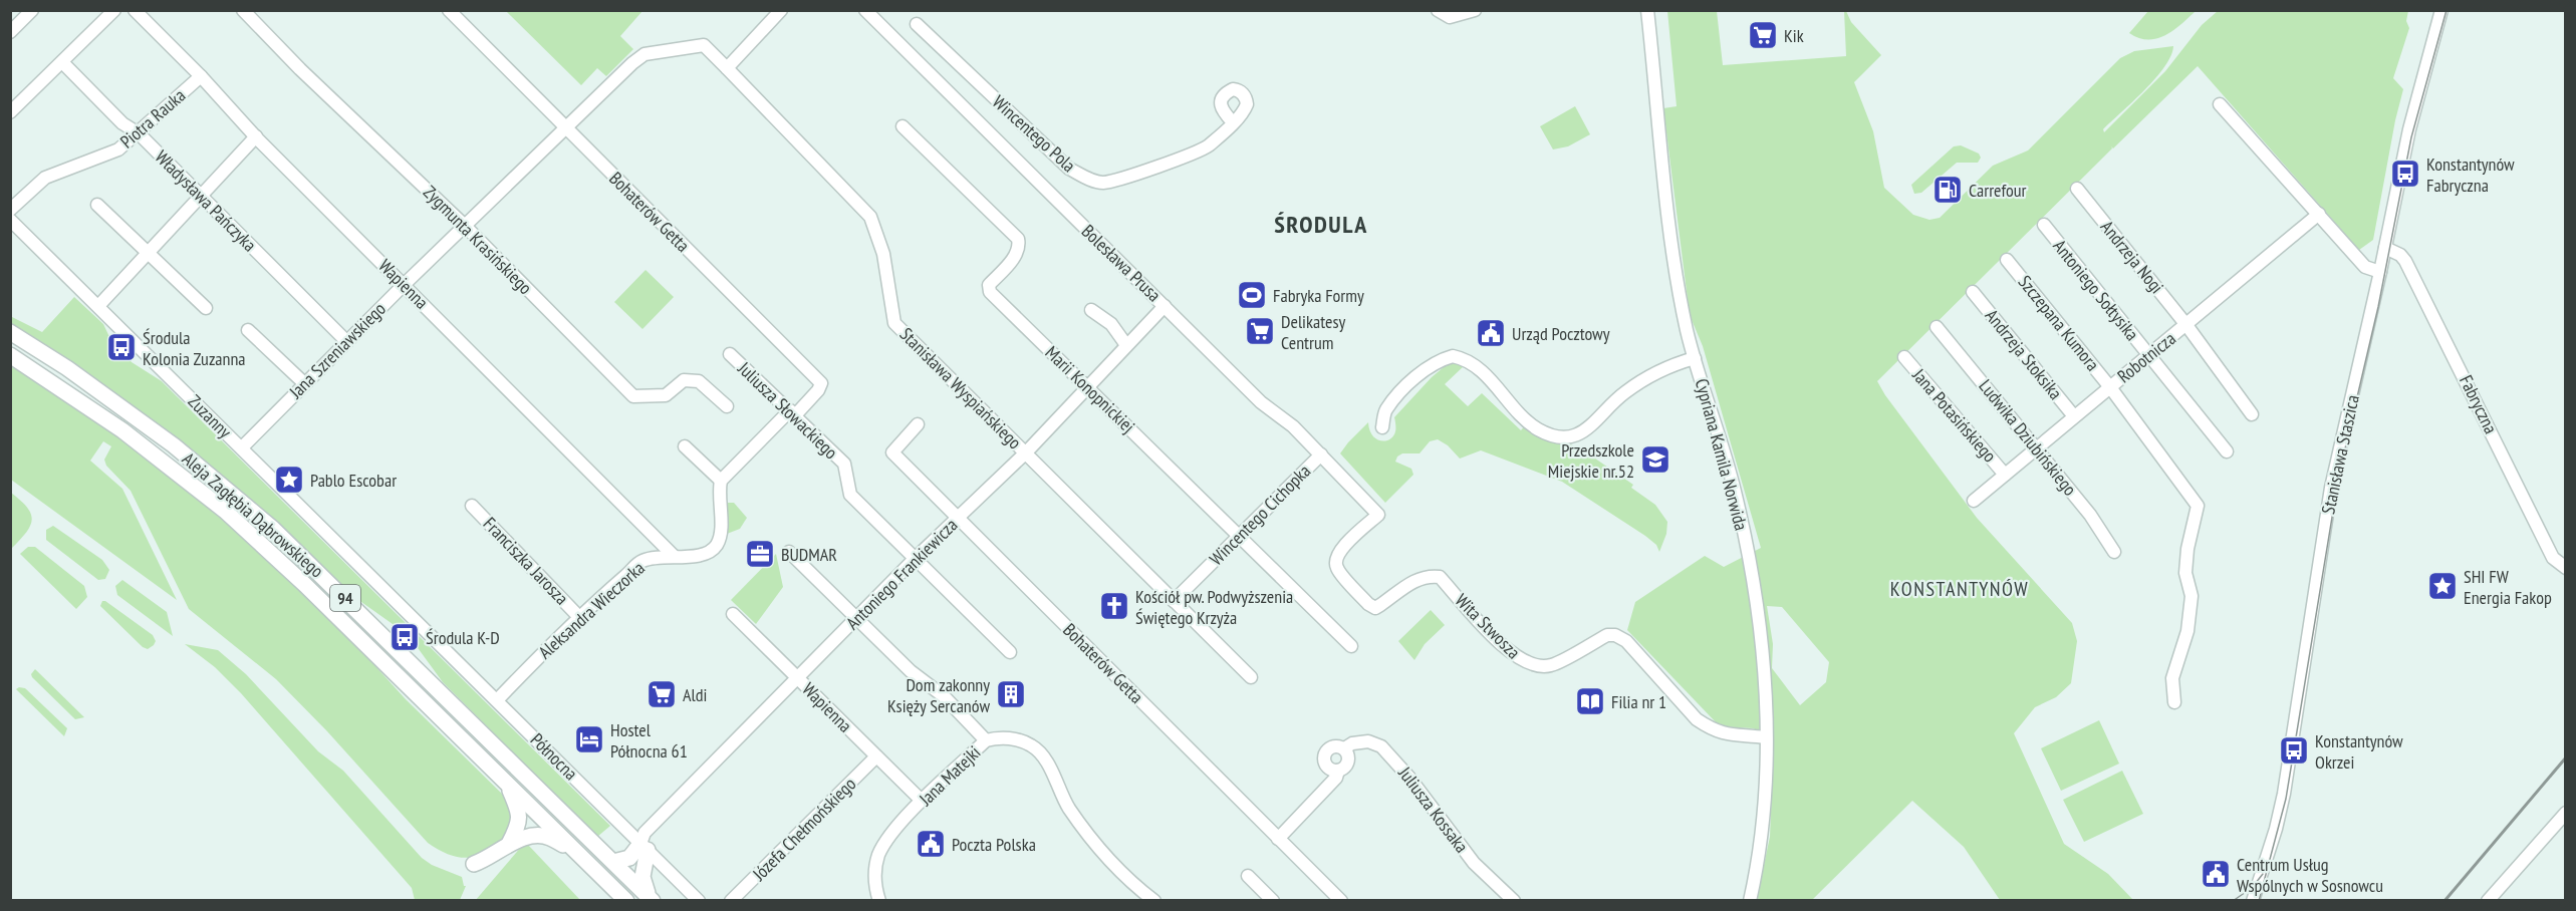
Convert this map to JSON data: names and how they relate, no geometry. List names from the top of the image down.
{
  "streets": {
    "main road": ["Aleja Zagłębia Dąbrowskiego", "94"],
    "street": [
      "Piotra Rauka",
      "Wincentego Pola",
      "Władysława Pańczyka",
      "Bohaterów Getta",
      "Zygmunta Krasińskiego",
      "Andrzeja Nogi",
      "Bolesława Prusa",
      "Wapienna",
      "Antoniego Sołtysika",
      "Szczepana Kumora",
      "Jana Szreniawskiego",
      "Andrzeja Stoksika",
      "Robotnicza",
      "Stanisława Wyspiańskiego",
      "Marii Konopnickiej",
      "Fabryczna",
      "Juliusza Słowackiego",
      "Jana Potasińskiego",
      "Zuzanny",
      "Ludwika Dziubińskiego",
      "Cypriana Kamila Norwida",
      "Stanisława Staszica",
      "Wincentego Cichopka",
      "Franciszka Jarosza",
      "Antoniego Frankiewicza",
      "Aleksandra Wieczorka",
      "Wita Stwosza",
      "Północna",
      "Jana Matejki",
      "Juliusza Kossaka",
      "Józefa Chełmońskiego"
    ]
  },
  "crossings": [
    ["Piotra Rauka", "Władysława Pańczyka"],
    ["Piotra Rauka", "Wapienna"],
    ["Władysława Pańczyka", "Jana Szreniawskiego"],
    ["Bohaterów Getta", "Jana Szreniawskiego"],
    ["Bohaterów Getta", "Stanisława Wyspiańskiego"],
    ["Bohaterów Getta", "Juliusza Słowackiego"],
    ["Bohaterów Getta", "Antoniego Frankiewicza"],
    ["Zygmunta Krasińskiego", "Jana Szreniawskiego"],
    ["Andrzeja Nogi", "Robotnicza"],
    ["Bolesława Prusa", "Wincentego Cichopka"],
    ["Bolesława Prusa", "Antoniego Frankiewicza"],
    ["Bolesława Prusa", "Wita Stwosza"],
    ["Wapienna", "Jana Szreniawskiego"],
    ["Wapienna", "Antoniego Frankiewicza"],
    ["Wapienna", "Aleksandra Wieczorka"],
    ["Wapienna", "Jana Matejki"],
    ["Wapienna", "Józefa Chełmońskiego"],
    ["Antoniego Sołtysika", "Robotnicza"],
    ["Szczepana Kumora", "Robotnicza"],
    ["Jana Szreniawskiego", "Stanisława Wyspiańskiego"],
    ["Jana Szreniawskiego", "Zuzanny"],
    ["Andrzeja Stoksika", "Robotnicza"],
    ["Robotnicza", "Jana Potasińskiego"],
    ["Robotnicza", "Ludwika Dziubińskiego"],
    ["Stanisława Wyspiańskiego", "Wincentego Cichopka"],
    ["Stanisława Wyspiańskiego", "Antoniego Frankiewicza"],
    ["Marii Konopnickiej", "Wincentego Cichopka"],
    ["Marii Konopnickiej", "Antoniego Frankiewicza"],
    ["Fabryczna", "Stanisława Staszica"],
    ["Juliusza Słowackiego", "Antoniego Frankiewicza"],
    ["Zuzanny", "Północna"],
    ["Cypriana Kamila Norwida", "Wita Stwosza"],
    ["Franciszka Jarosza", "Aleksandra Wieczorka"],
    ["Antoniego Frankiewicza", "Północna"],
    ["Aleksandra Wieczorka", "Północna"]
  ],
  "districts": ["ŚRODULA", "KONSTANTYNÓW"],
  "places": {
    "supermarket": ["Kik", "Delikatesy Centrum", "Aldi"],
    "bus stop": [
      "Konstantynów Fabryczna",
      "Środula Kolonia Zuzanna",
      "Środula K-D",
      "Konstantynów Okrzei"
    ],
    "fuel station": ["Carrefour"],
    "sports": ["Fabryka Formy"],
    "public building": ["Urząd Pocztowy", "Poczta Polska", "Centrum Usług Wspólnych w Sosnowcu"],
    "school or university": ["Przedszkole Miejskie nr.52"],
    "place": ["Pablo Escobar", "SHI FW Energia Fakop"],
    "office": ["BUDMAR"],
    "church": ["Kościół pw. Podwyższenia Świętego Krzyża"],
    "building": ["Dom zakonny Księży Sercanów"],
    "library": ["Filia nr 1"],
    "hotel": ["Hostel Północna 61"]
  }
}
